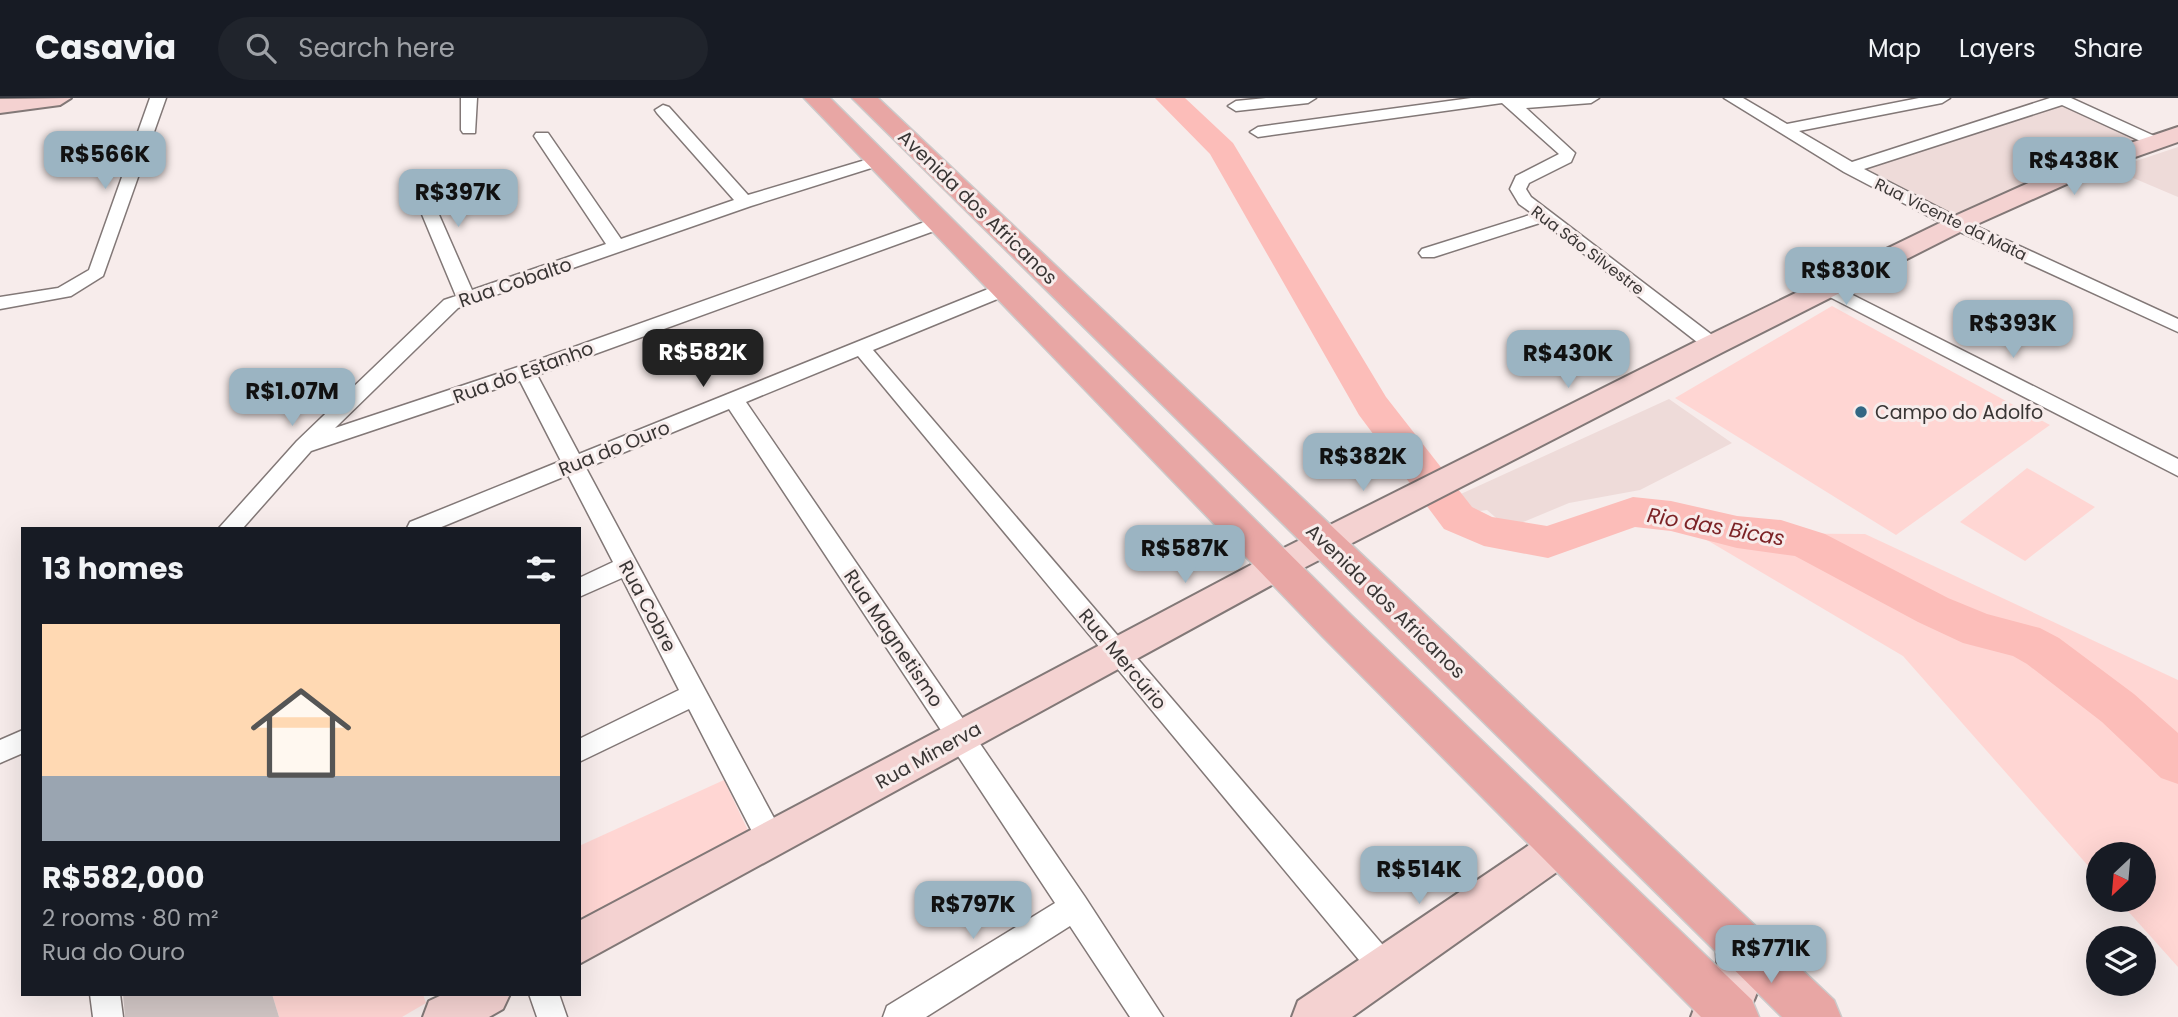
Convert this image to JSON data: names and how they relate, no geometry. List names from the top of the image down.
{
  "streets": {
    "main road": ["Avenida dos Africanos"],
    "street": [
      "Rua Vicente da Mata",
      "Rua São Silvestre",
      "Rua Cobalto",
      "Rua do Estanho",
      "Rua do Ouro",
      "Rua Cobre",
      "Rua Magnetismo",
      "Rua Mercúrio",
      "Rua Minerva"
    ]
  },
  "crossings": [
    ["Avenida dos Africanos", "Rua Cobalto"],
    ["Avenida dos Africanos", "Rua do Estanho"],
    ["Avenida dos Africanos", "Rua do Ouro"],
    ["Avenida dos Africanos", "Rua Minerva"],
    ["Rua Vicente da Mata", "Rua Minerva"],
    ["Rua São Silvestre", "Rua Minerva"],
    ["Rua Cobalto", "Rua do Estanho"],
    ["Rua do Estanho", "Rua Cobre"],
    ["Rua do Ouro", "Rua Cobre"],
    ["Rua do Ouro", "Rua Magnetismo"],
    ["Rua do Ouro", "Rua Mercúrio"],
    ["Rua Cobre", "Rua Minerva"],
    ["Rua Magnetismo", "Rua Minerva"],
    ["Rua Mercúrio", "Rua Minerva"]
  ],
  "water": ["Rio das Bicas"],
  "places": ["Campo do Adolfo"],
  "north": "bottom left",
  "page": {
    "header": "Casavia",
    "search": "Search here",
    "nav": ["Map", "Layers", "Share"],
    "price": [
      "R$566K",
      "R$438K",
      "R$397K",
      "R$830K",
      "R$393K",
      "R$582K",
      "R$430K",
      "R$1.07M",
      "R$382K",
      "R$587K",
      "R$514K",
      "R$797K",
      "R$771K"
    ],
    "heading": "13 homes",
    "list": [
      {
        "name": "R$582,000",
        "note": "2 rooms · 80 m² · Rua do Ouro"
      }
    ]
  }
}
